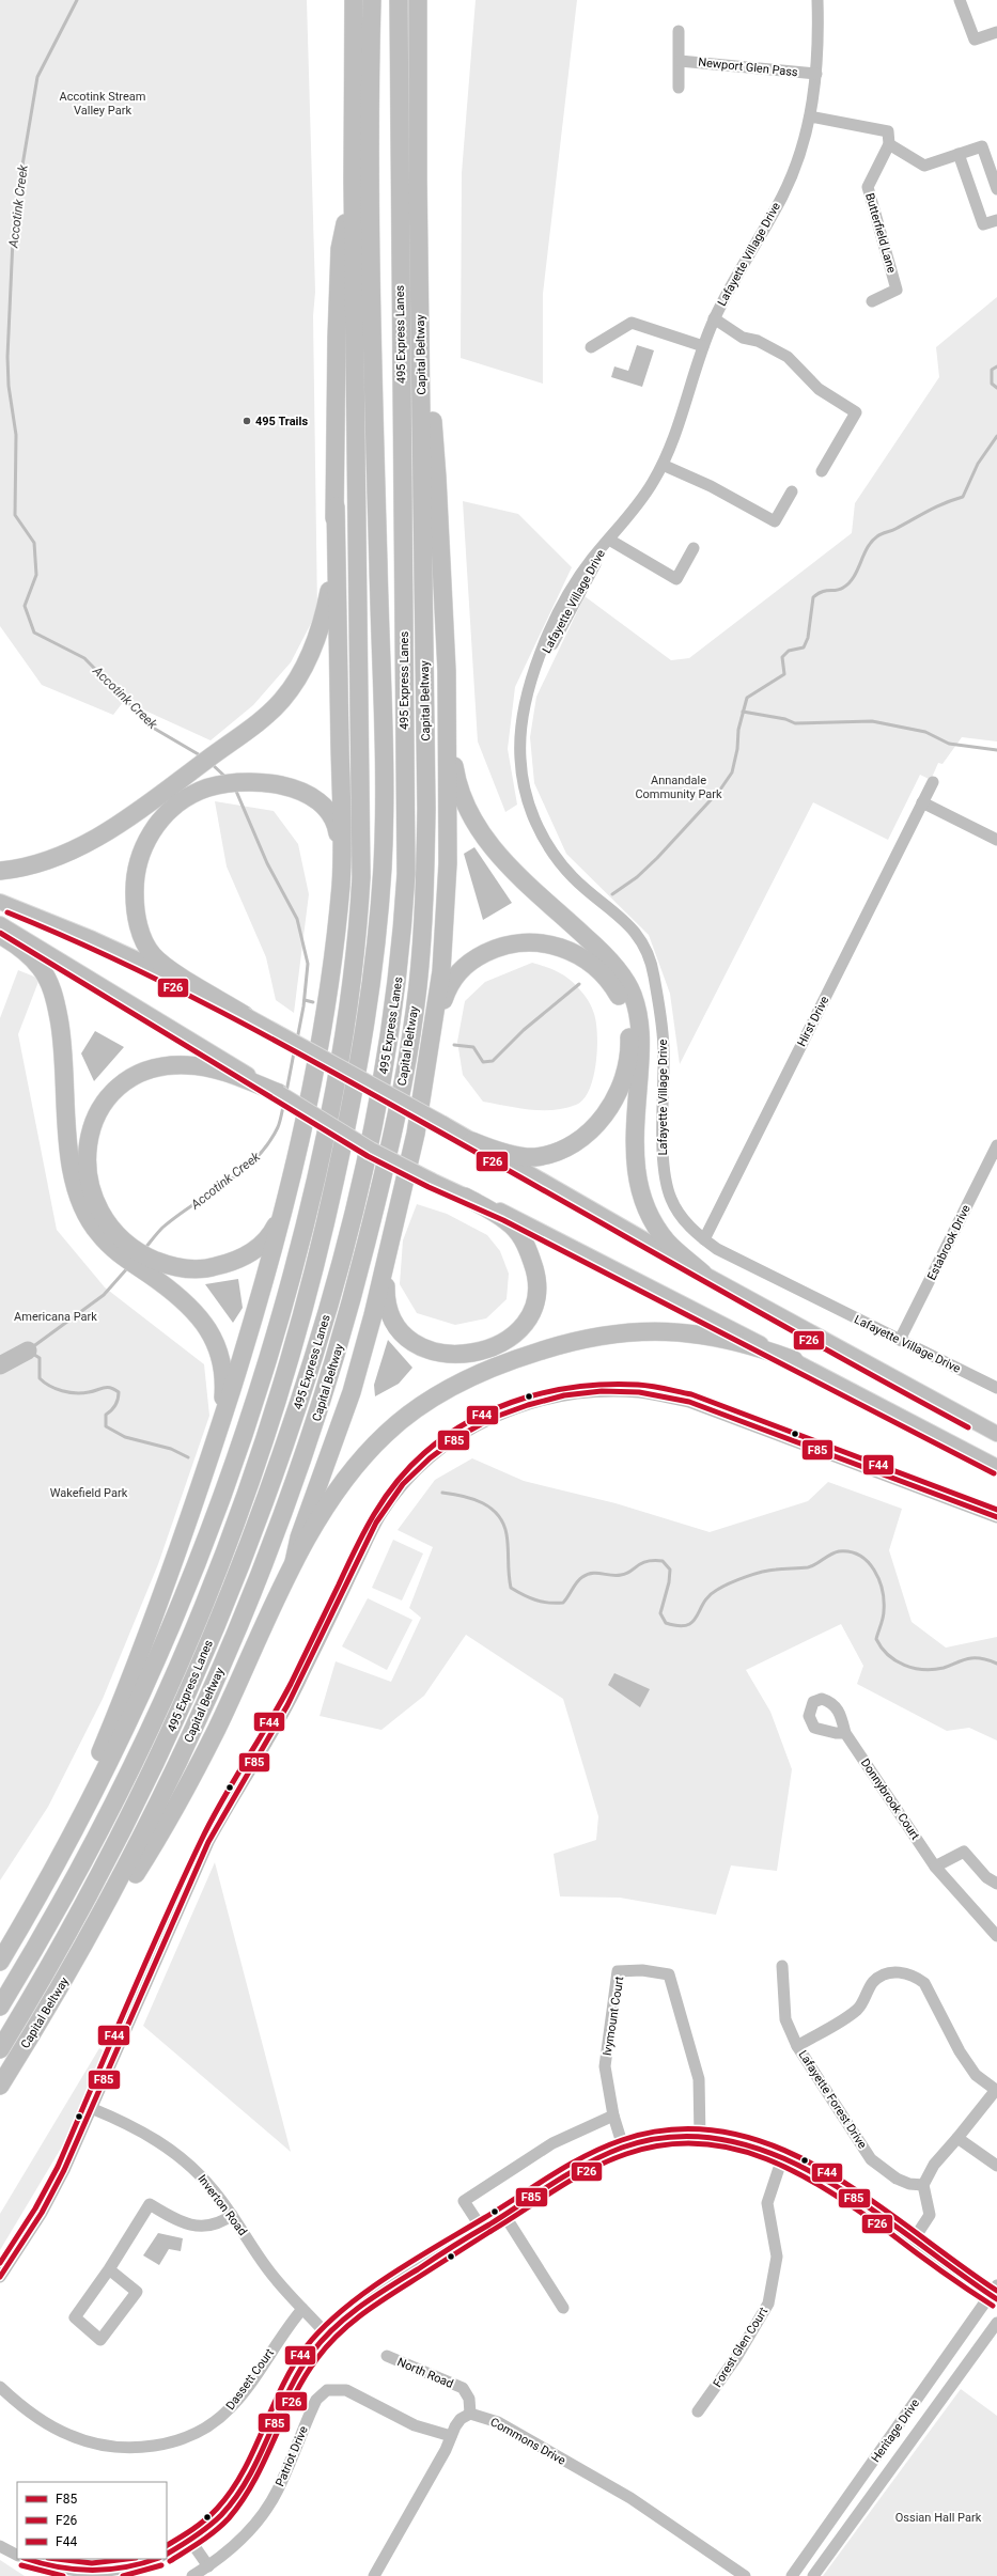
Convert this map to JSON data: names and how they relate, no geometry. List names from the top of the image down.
{
  "streets": {
    "highway": ["495 Express Lanes", "Capital Beltway"],
    "street": [
      "Newport Glen Pass",
      "Butterfield Lane",
      "Lafayette Village Drive",
      "Hirst Drive",
      "Estabrook Drive",
      "Donnybrook Court",
      "Ivymount Court",
      "Lafayette Forest Drive",
      "Inverton Road",
      "Forest Glen Court",
      "North Road",
      "Dassett Court",
      "Heritage Drive",
      "Commons Drive",
      "Patriot Drive"
    ]
  },
  "crossings": [
    ["Newport Glen Pass", "Lafayette Village Drive"],
    ["Lafayette Village Drive", "Hirst Drive"],
    ["Lafayette Village Drive", "Estabrook Drive"],
    ["Inverton Road", "Dassett Court"],
    ["North Road", "Commons Drive"]
  ],
  "water": ["Accotink Creek"],
  "parks": [
    "Accotink Stream Valley Park",
    "Annandale Community Park",
    "Americana Park",
    "Wakefield Park",
    "Ossian Hall Park"
  ],
  "places": ["495 Trails"],
  "lines": ["transit line F26", "transit line F44", "transit line F85"],
  "legend": ["F85", "F26", "F44"]
}
